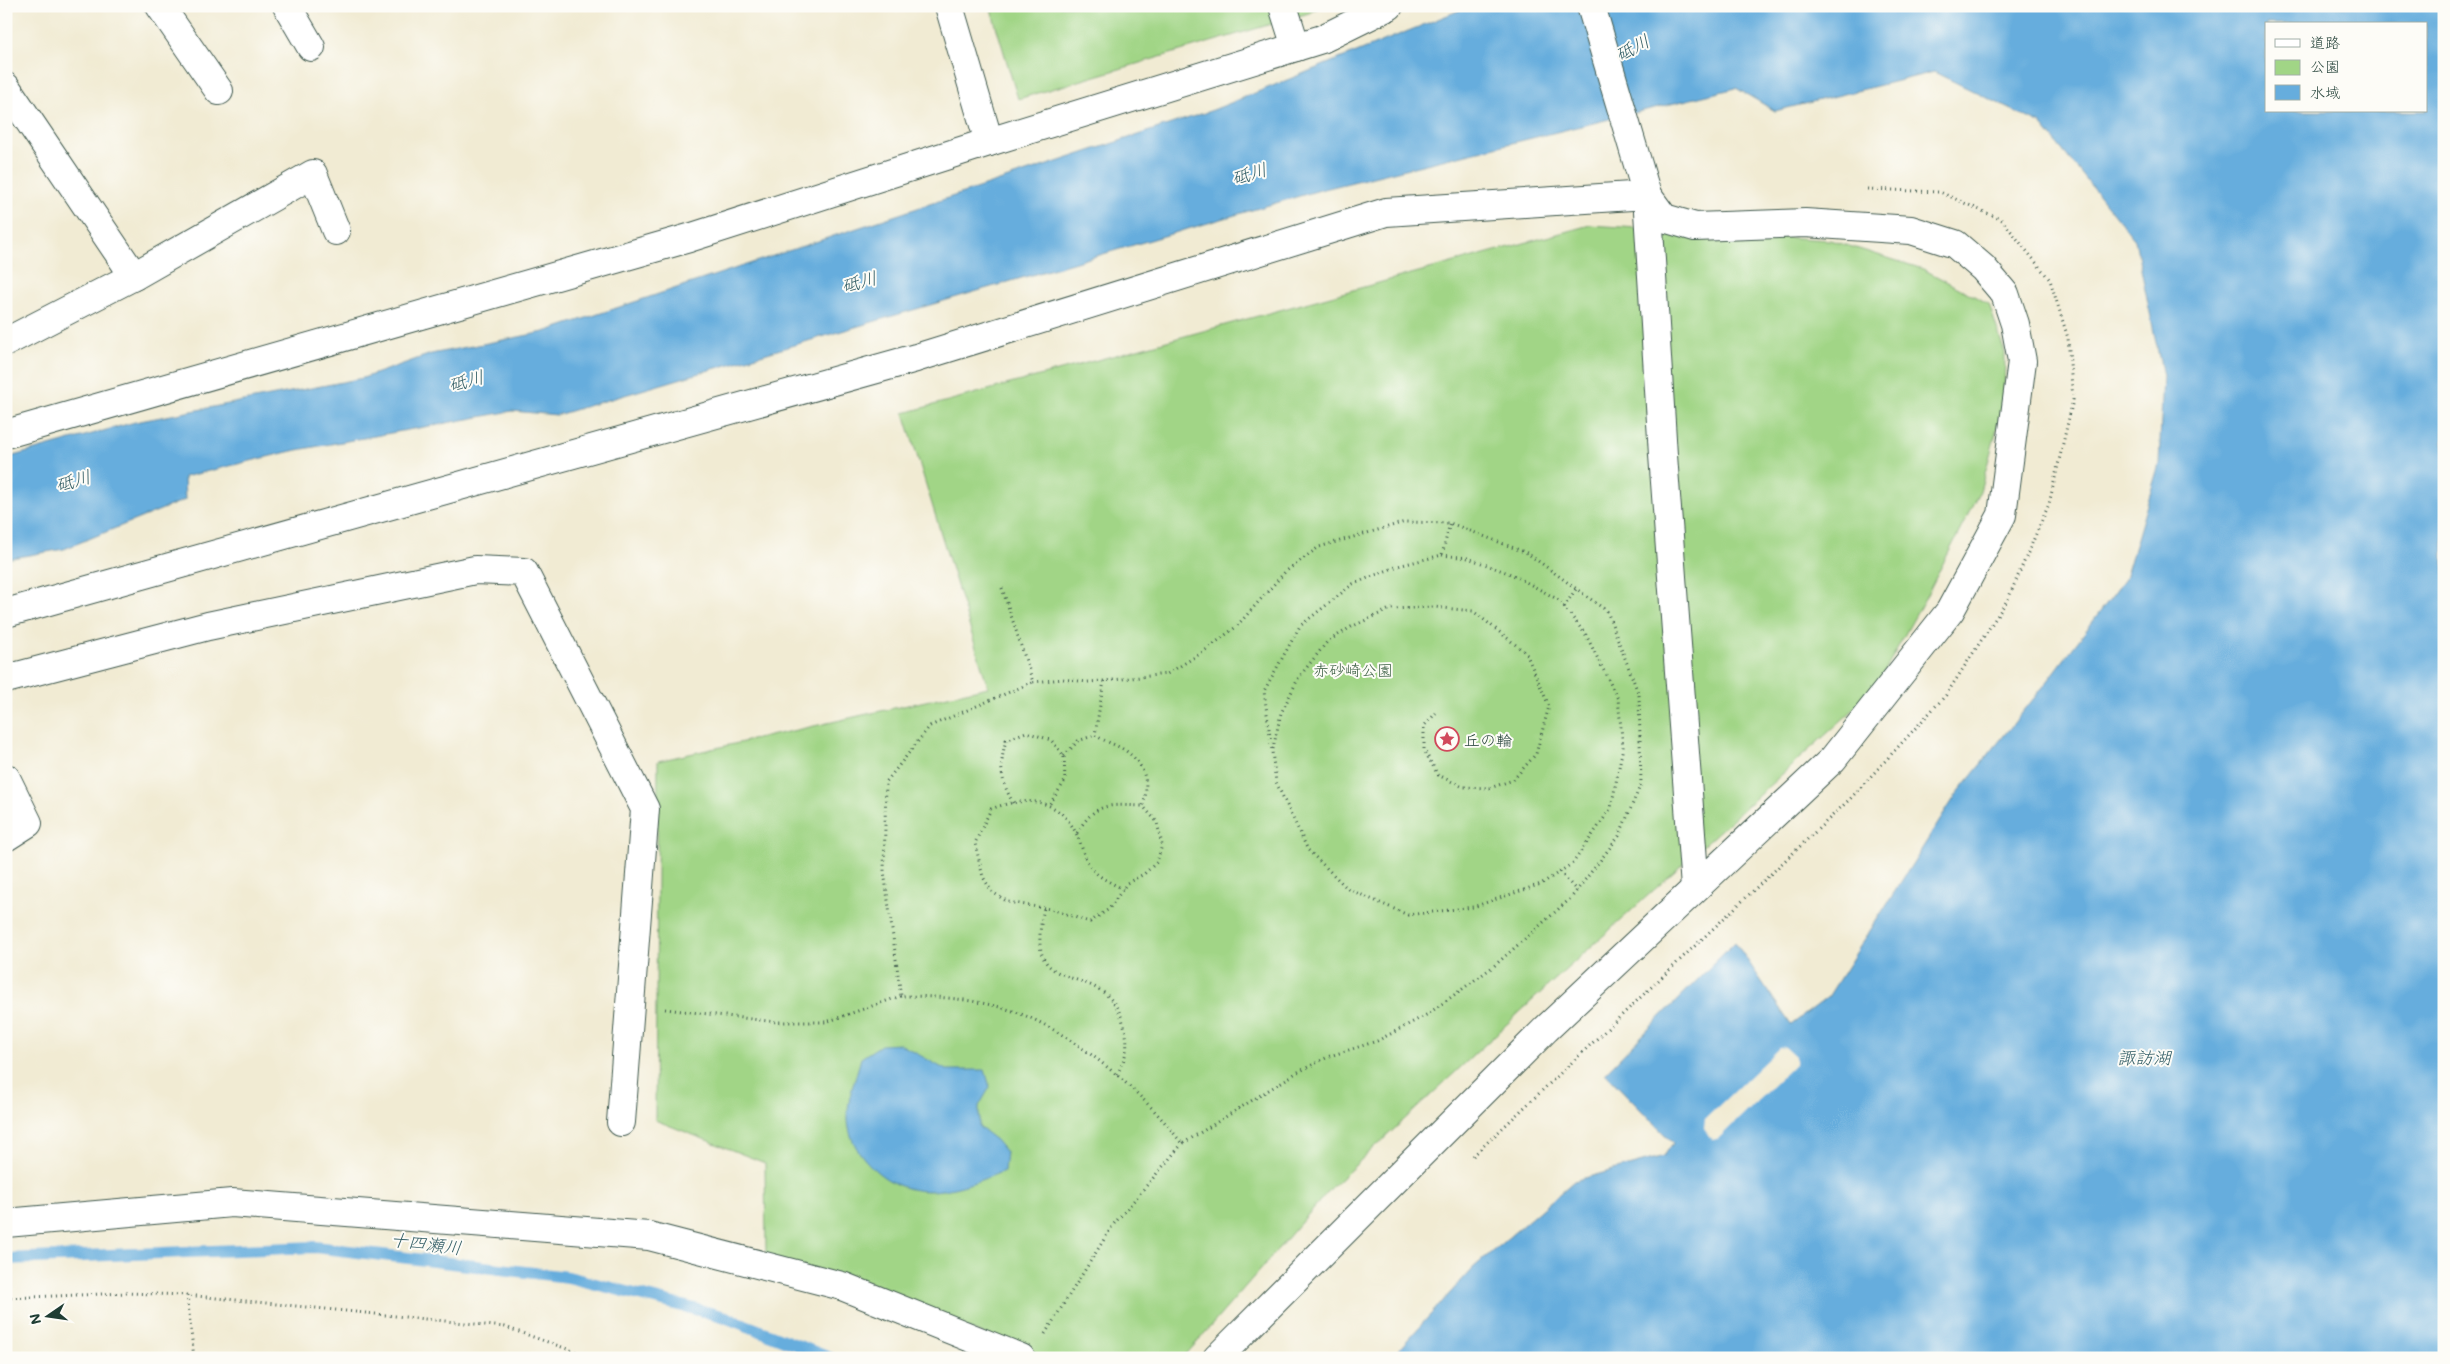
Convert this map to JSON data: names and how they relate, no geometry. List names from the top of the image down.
{
  "water": ["砥川", "諏訪湖", "十四瀬川"],
  "parks": ["赤砂崎公園"],
  "places": {
    "place": ["丘の輪"]
  },
  "legend": ["道路", "公園", "水域"],
  "north": "left"
}
